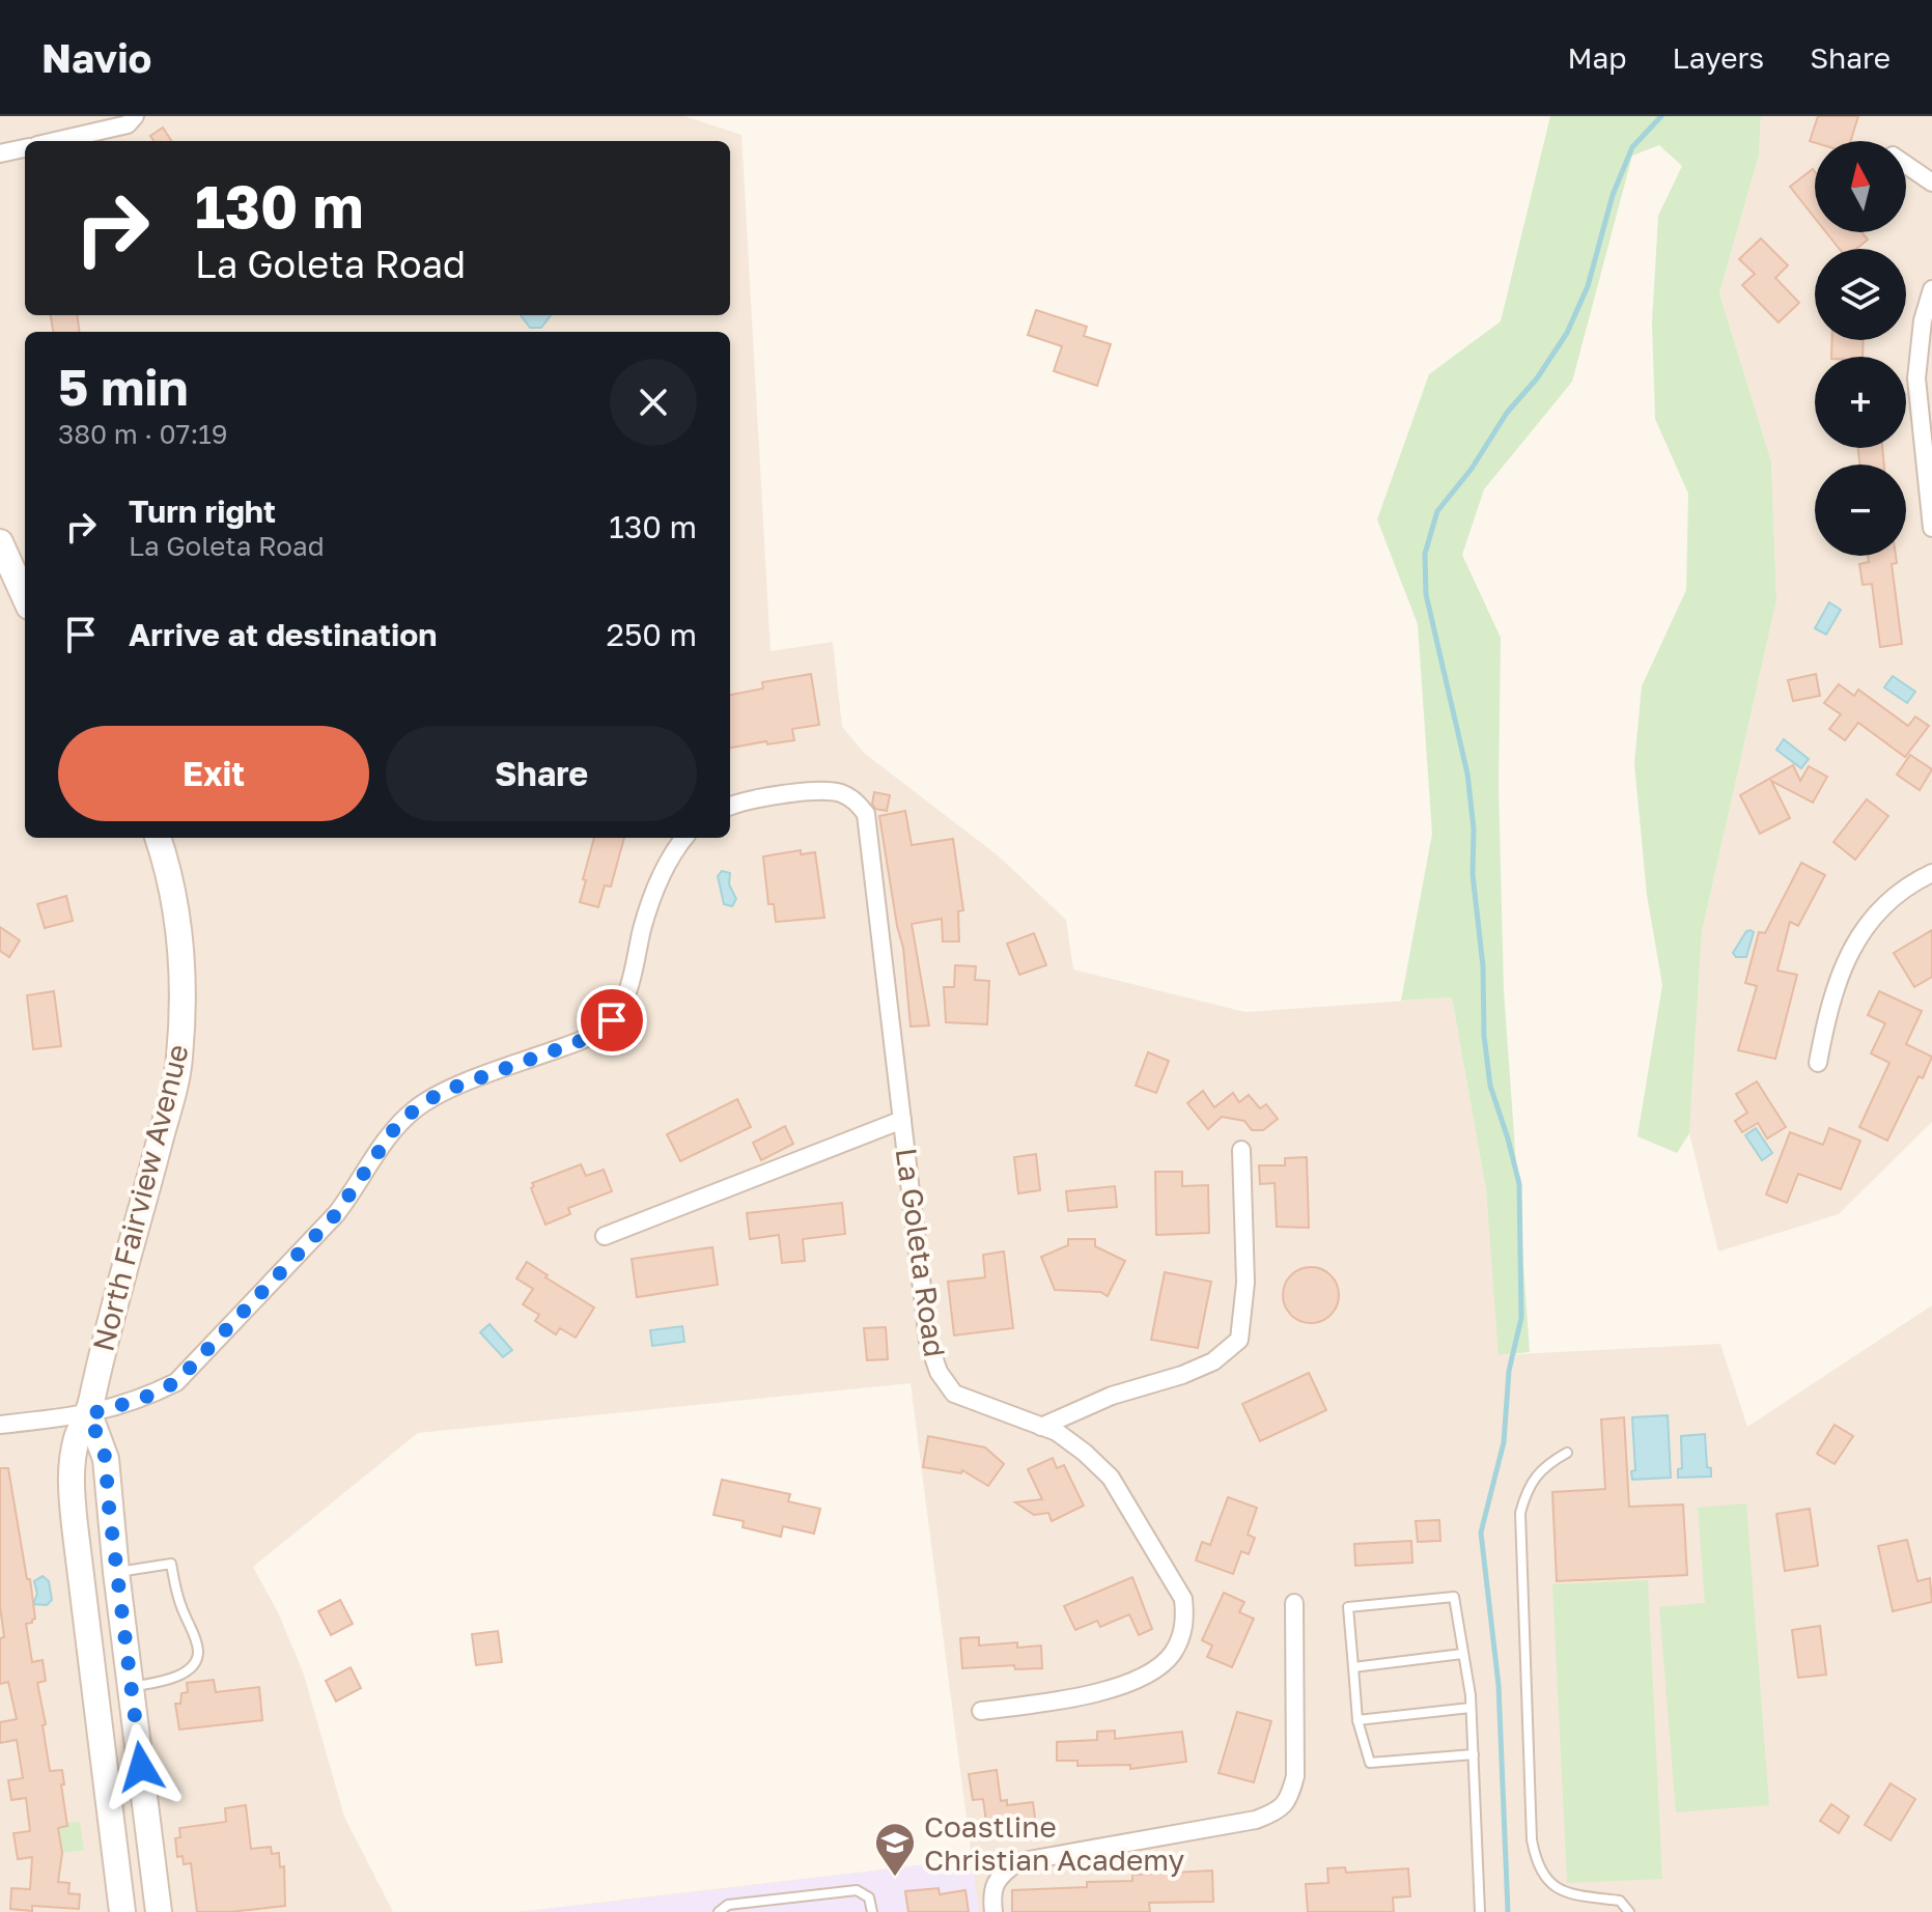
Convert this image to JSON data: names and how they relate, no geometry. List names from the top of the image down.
{
  "streets": {
    "street": ["North Fairview Avenue", "La Goleta Road"]
  },
  "places": {
    "school or university": ["Coastline Christian Academy"]
  },
  "north": "top",
  "page": {
    "header": "Navio",
    "nav": ["Map", "Layers", "Share"],
    "map_buttons": ["+", "−"],
    "turn": ["130 m", "La Goleta Road"],
    "heading": ["5 min", "380 m · 07:19"],
    "list": [
      {
        "name": "Turn right",
        "note": "La Goleta Road",
        "value": "130 m"
      },
      {
        "name": "Arrive at destination",
        "value": "250 m"
      }
    ],
    "buttons": ["Exit", "Share"]
  }
}
